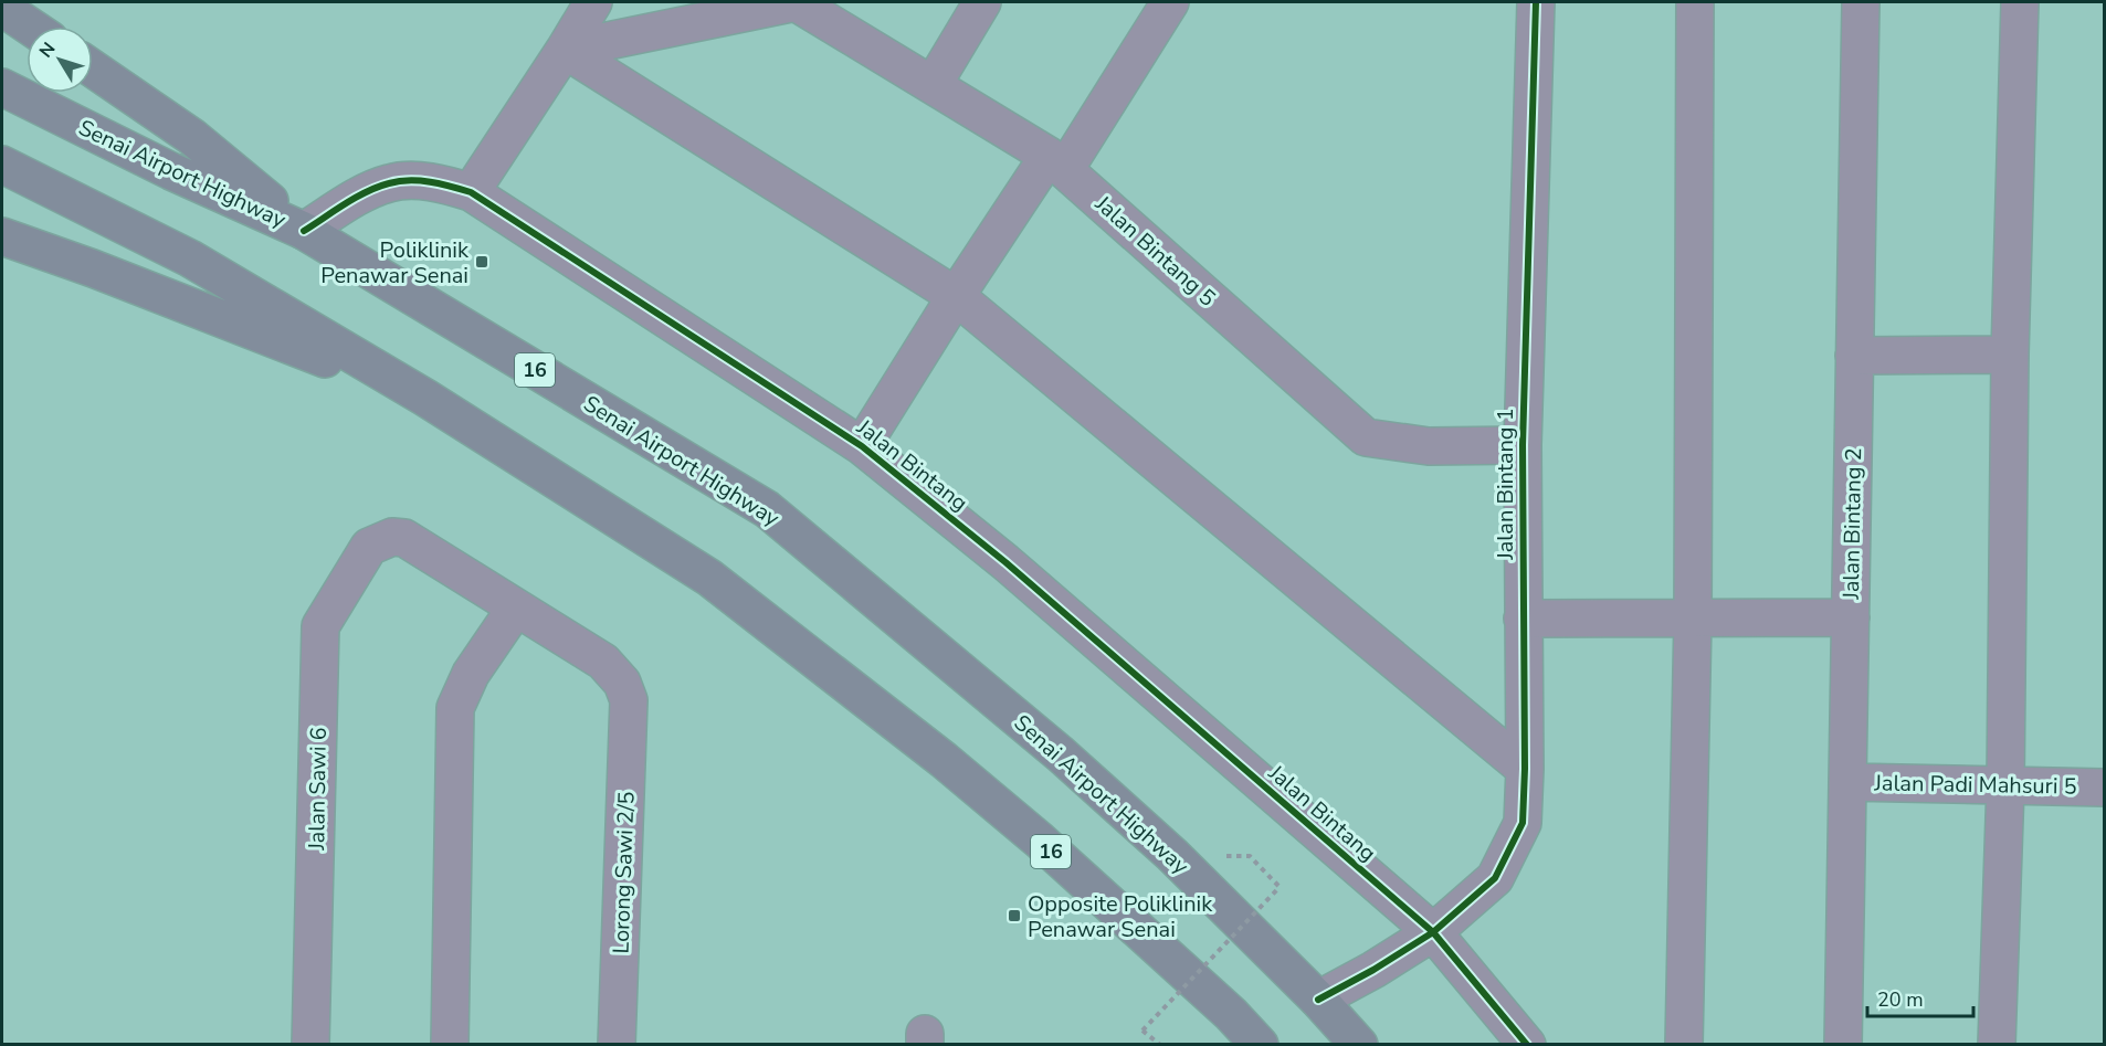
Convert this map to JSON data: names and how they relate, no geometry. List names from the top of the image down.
{
  "streets": {
    "highway": ["Senai Airport Highway", "16"],
    "street": [
      "Jalan Bintang 5",
      "Jalan Bintang",
      "Jalan Bintang 1",
      "Jalan Bintang 2",
      "Jalan Padi Mahsuri 5",
      "Jalan Sawi 6",
      "Lorong Sawi 2/5"
    ]
  },
  "crossings": [
    ["Senai Airport Highway", "Jalan Bintang"],
    ["Senai Airport Highway", "Jalan Bintang 1"],
    ["Jalan Bintang 5", "Jalan Bintang 1"],
    ["Jalan Bintang", "Jalan Bintang 1"],
    ["Jalan Bintang 2", "Jalan Padi Mahsuri 5"],
    ["Jalan Sawi 6", "Lorong Sawi 2/5"]
  ],
  "places": {
    "transit": ["Poliklinik Penawar Senai", "Opposite Poliklinik Penawar Senai"]
  },
  "scale_bar": "20 m",
  "north": "top left"
}
